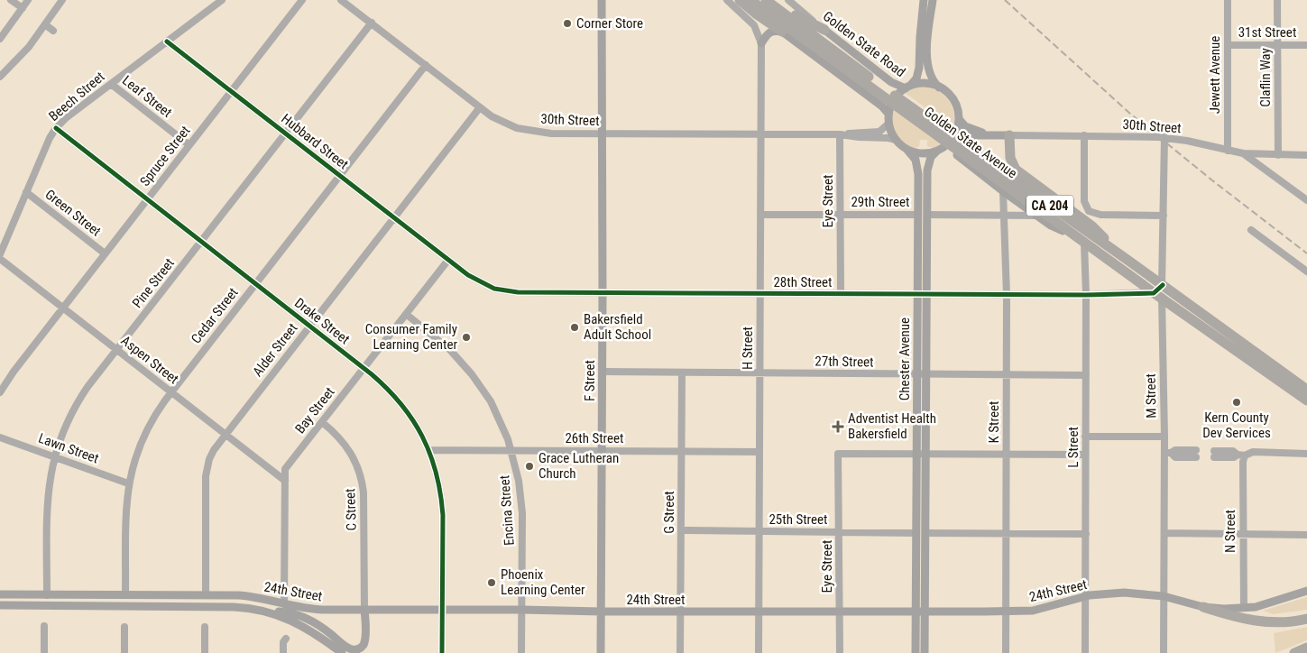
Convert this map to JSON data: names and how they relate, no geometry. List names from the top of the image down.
{
  "streets": {
    "highway": ["Golden State Avenue", "CA 204"],
    "main road": [
      "Golden State Road",
      "30th Street",
      "Chester Avenue",
      "F Street",
      "24th Street"
    ],
    "street": [
      "31st Street",
      "Jewett Avenue",
      "Claflin Way",
      "Beech Street",
      "Leaf Street",
      "Hubbard Street",
      "Spruce Street",
      "Eye Street",
      "29th Street",
      "Green Street",
      "28th Street",
      "Pine Street",
      "Cedar Street",
      "Drake Street",
      "H Street",
      "Alder Street",
      "Aspen Street",
      "27th Street",
      "M Street",
      "Bay Street",
      "K Street",
      "26th Street",
      "L Street",
      "Lawn Street",
      "C Street",
      "Encina Street",
      "G Street",
      "25th Street",
      "N Street"
    ]
  },
  "crossings": [
    ["31st Street", "Jewett Avenue"],
    ["31st Street", "Claflin Way"],
    ["Golden State Road", "30th Street"],
    ["Golden State Road", "Chester Avenue"],
    ["Jewett Avenue", "30th Street"],
    ["Claflin Way", "30th Street"],
    ["Beech Street", "Leaf Street"],
    ["Beech Street", "Hubbard Street"],
    ["Beech Street", "Green Street"],
    ["Beech Street", "Drake Street"],
    ["Leaf Street", "Spruce Street"],
    ["30th Street", "Eye Street"],
    ["30th Street", "Pine Street"],
    ["30th Street", "Cedar Street"],
    ["30th Street", "H Street"],
    ["30th Street", "Alder Street"],
    ["30th Street", "Chester Avenue"],
    ["30th Street", "F Street"],
    ["Hubbard Street", "Spruce Street"],
    ["Hubbard Street", "28th Street"],
    ["Hubbard Street", "Pine Street"],
    ["Hubbard Street", "Cedar Street"],
    ["Hubbard Street", "Alder Street"],
    ["Hubbard Street", "Bay Street"],
    ["Golden State Avenue", "28th Street"],
    ["Golden State Avenue", "M Street"],
    ["Golden State Avenue", "L Street"],
    ["Spruce Street", "Green Street"],
    ["Spruce Street", "Drake Street"],
    ["Spruce Street", "Aspen Street"],
    ["Eye Street", "29th Street"],
    ["Eye Street", "28th Street"],
    ["Eye Street", "Chester Avenue"],
    ["Eye Street", "25th Street"],
    ["Eye Street", "24th Street"],
    ["29th Street", "H Street"],
    ["29th Street", "Chester Avenue"],
    ["29th Street", "K Street"],
    ["28th Street", "H Street"],
    ["28th Street", "Chester Avenue"],
    ["28th Street", "F Street"],
    ["28th Street", "M Street"],
    ["28th Street", "Bay Street"],
    ["28th Street", "K Street"],
    ["28th Street", "L Street"],
    ["Pine Street", "Drake Street"],
    ["Pine Street", "Aspen Street"],
    ["Pine Street", "Lawn Street"],
    ["Pine Street", "24th Street"],
    ["Cedar Street", "Drake Street"],
    ["Cedar Street", "Aspen Street"],
    ["Cedar Street", "Lawn Street"],
    ["Cedar Street", "24th Street"],
    ["Drake Street", "Alder Street"],
    ["Drake Street", "Bay Street"],
    ["Drake Street", "26th Street"],
    ["Drake Street", "24th Street"],
    ["H Street", "27th Street"],
    ["H Street", "26th Street"],
    ["H Street", "25th Street"],
    ["H Street", "24th Street"],
    ["Alder Street", "Aspen Street"],
    ["Alder Street", "24th Street"],
    ["Chester Avenue", "27th Street"],
    ["Chester Avenue", "25th Street"],
    ["Chester Avenue", "24th Street"],
    ["Aspen Street", "Bay Street"],
    ["27th Street", "F Street"],
    ["27th Street", "K Street"],
    ["27th Street", "L Street"],
    ["27th Street", "G Street"],
    ["F Street", "26th Street"],
    ["F Street", "24th Street"],
    ["M Street", "24th Street"],
    ["Bay Street", "C Street"],
    ["Bay Street", "Encina Street"],
    ["Bay Street", "24th Street"],
    ["K Street", "24th Street"],
    ["26th Street", "Encina Street"],
    ["26th Street", "G Street"],
    ["L Street", "24th Street"],
    ["C Street", "24th Street"],
    ["Encina Street", "24th Street"],
    ["G Street", "25th Street"],
    ["G Street", "24th Street"],
    ["N Street", "24th Street"]
  ],
  "places": {
    "other": [
      "Corner Store",
      "Bakersfield Adult School",
      "Consumer Family Learning Center",
      "Kern County Dev Services",
      "Grace Lutheran Church",
      "Phoenix Learning Center"
    ],
    "health": ["Adventist Health Bakersfield"]
  }
}
